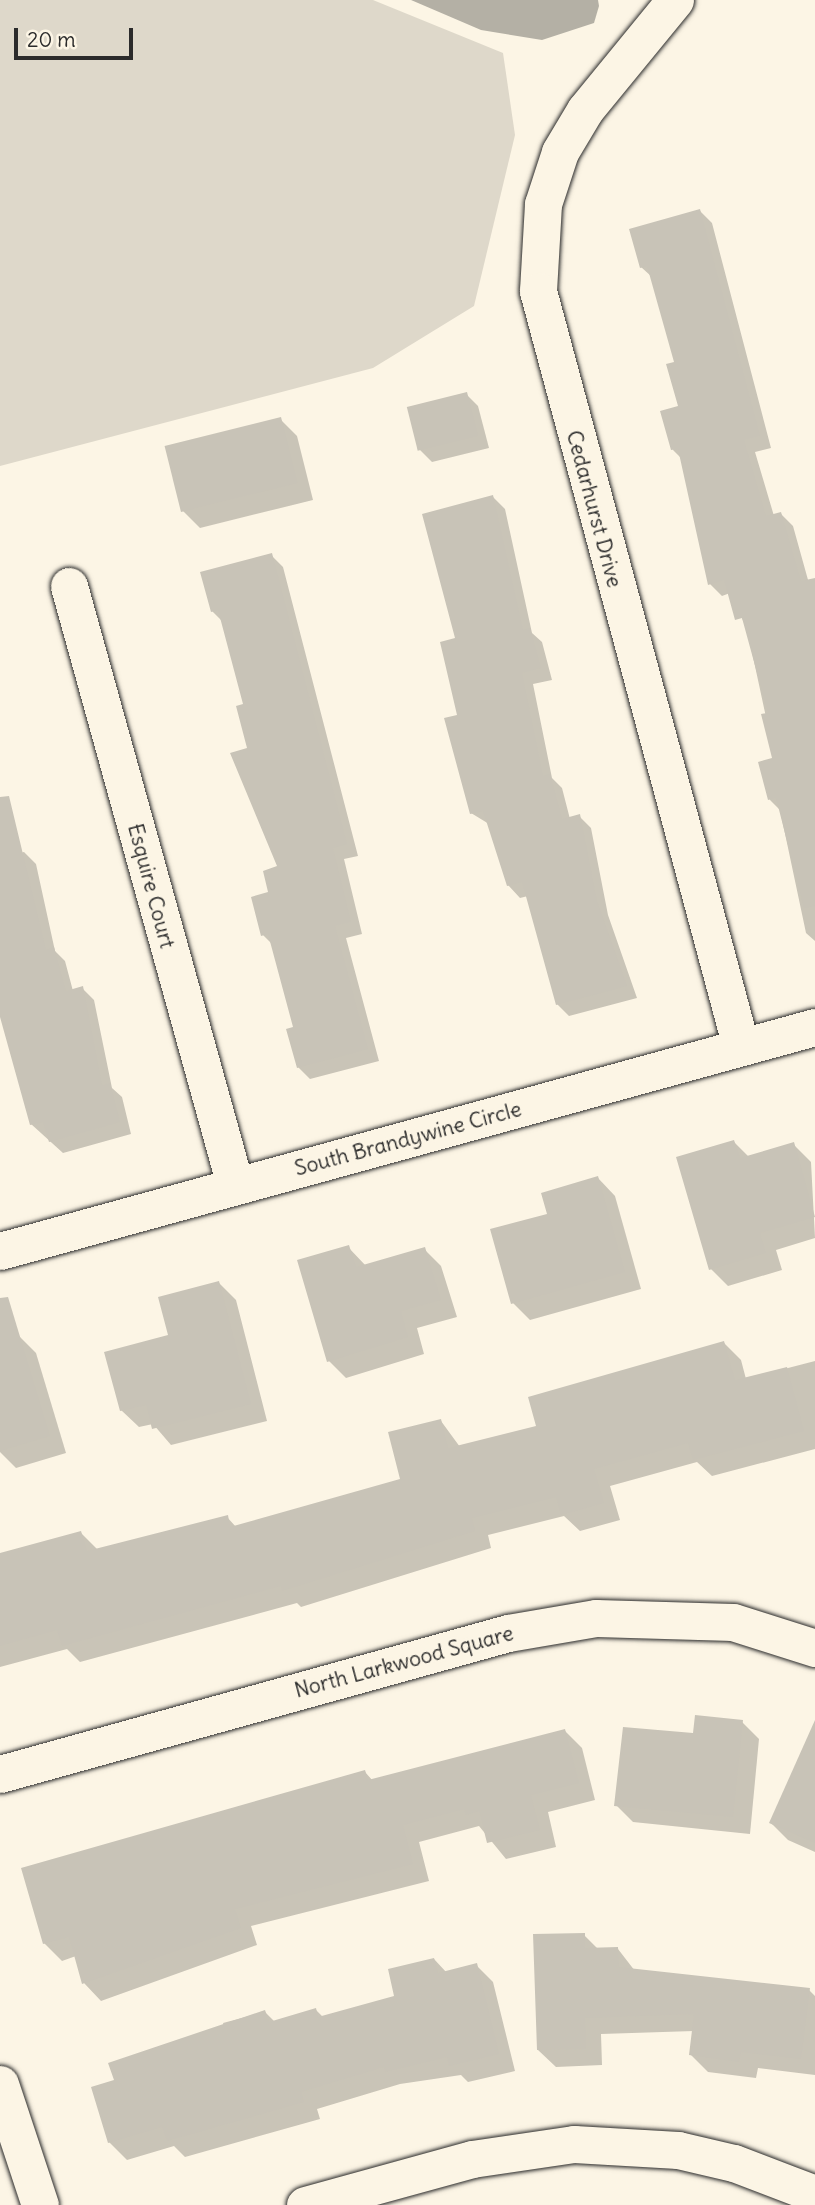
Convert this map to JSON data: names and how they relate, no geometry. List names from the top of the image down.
{
  "streets": {
    "street": [
      "Cedarhurst Drive",
      "Esquire Court",
      "South Brandywine Circle",
      "North Larkwood Square"
    ]
  },
  "crossings": [
    ["Cedarhurst Drive", "South Brandywine Circle"],
    ["Esquire Court", "South Brandywine Circle"]
  ],
  "scale_bar": "20 m"
}
